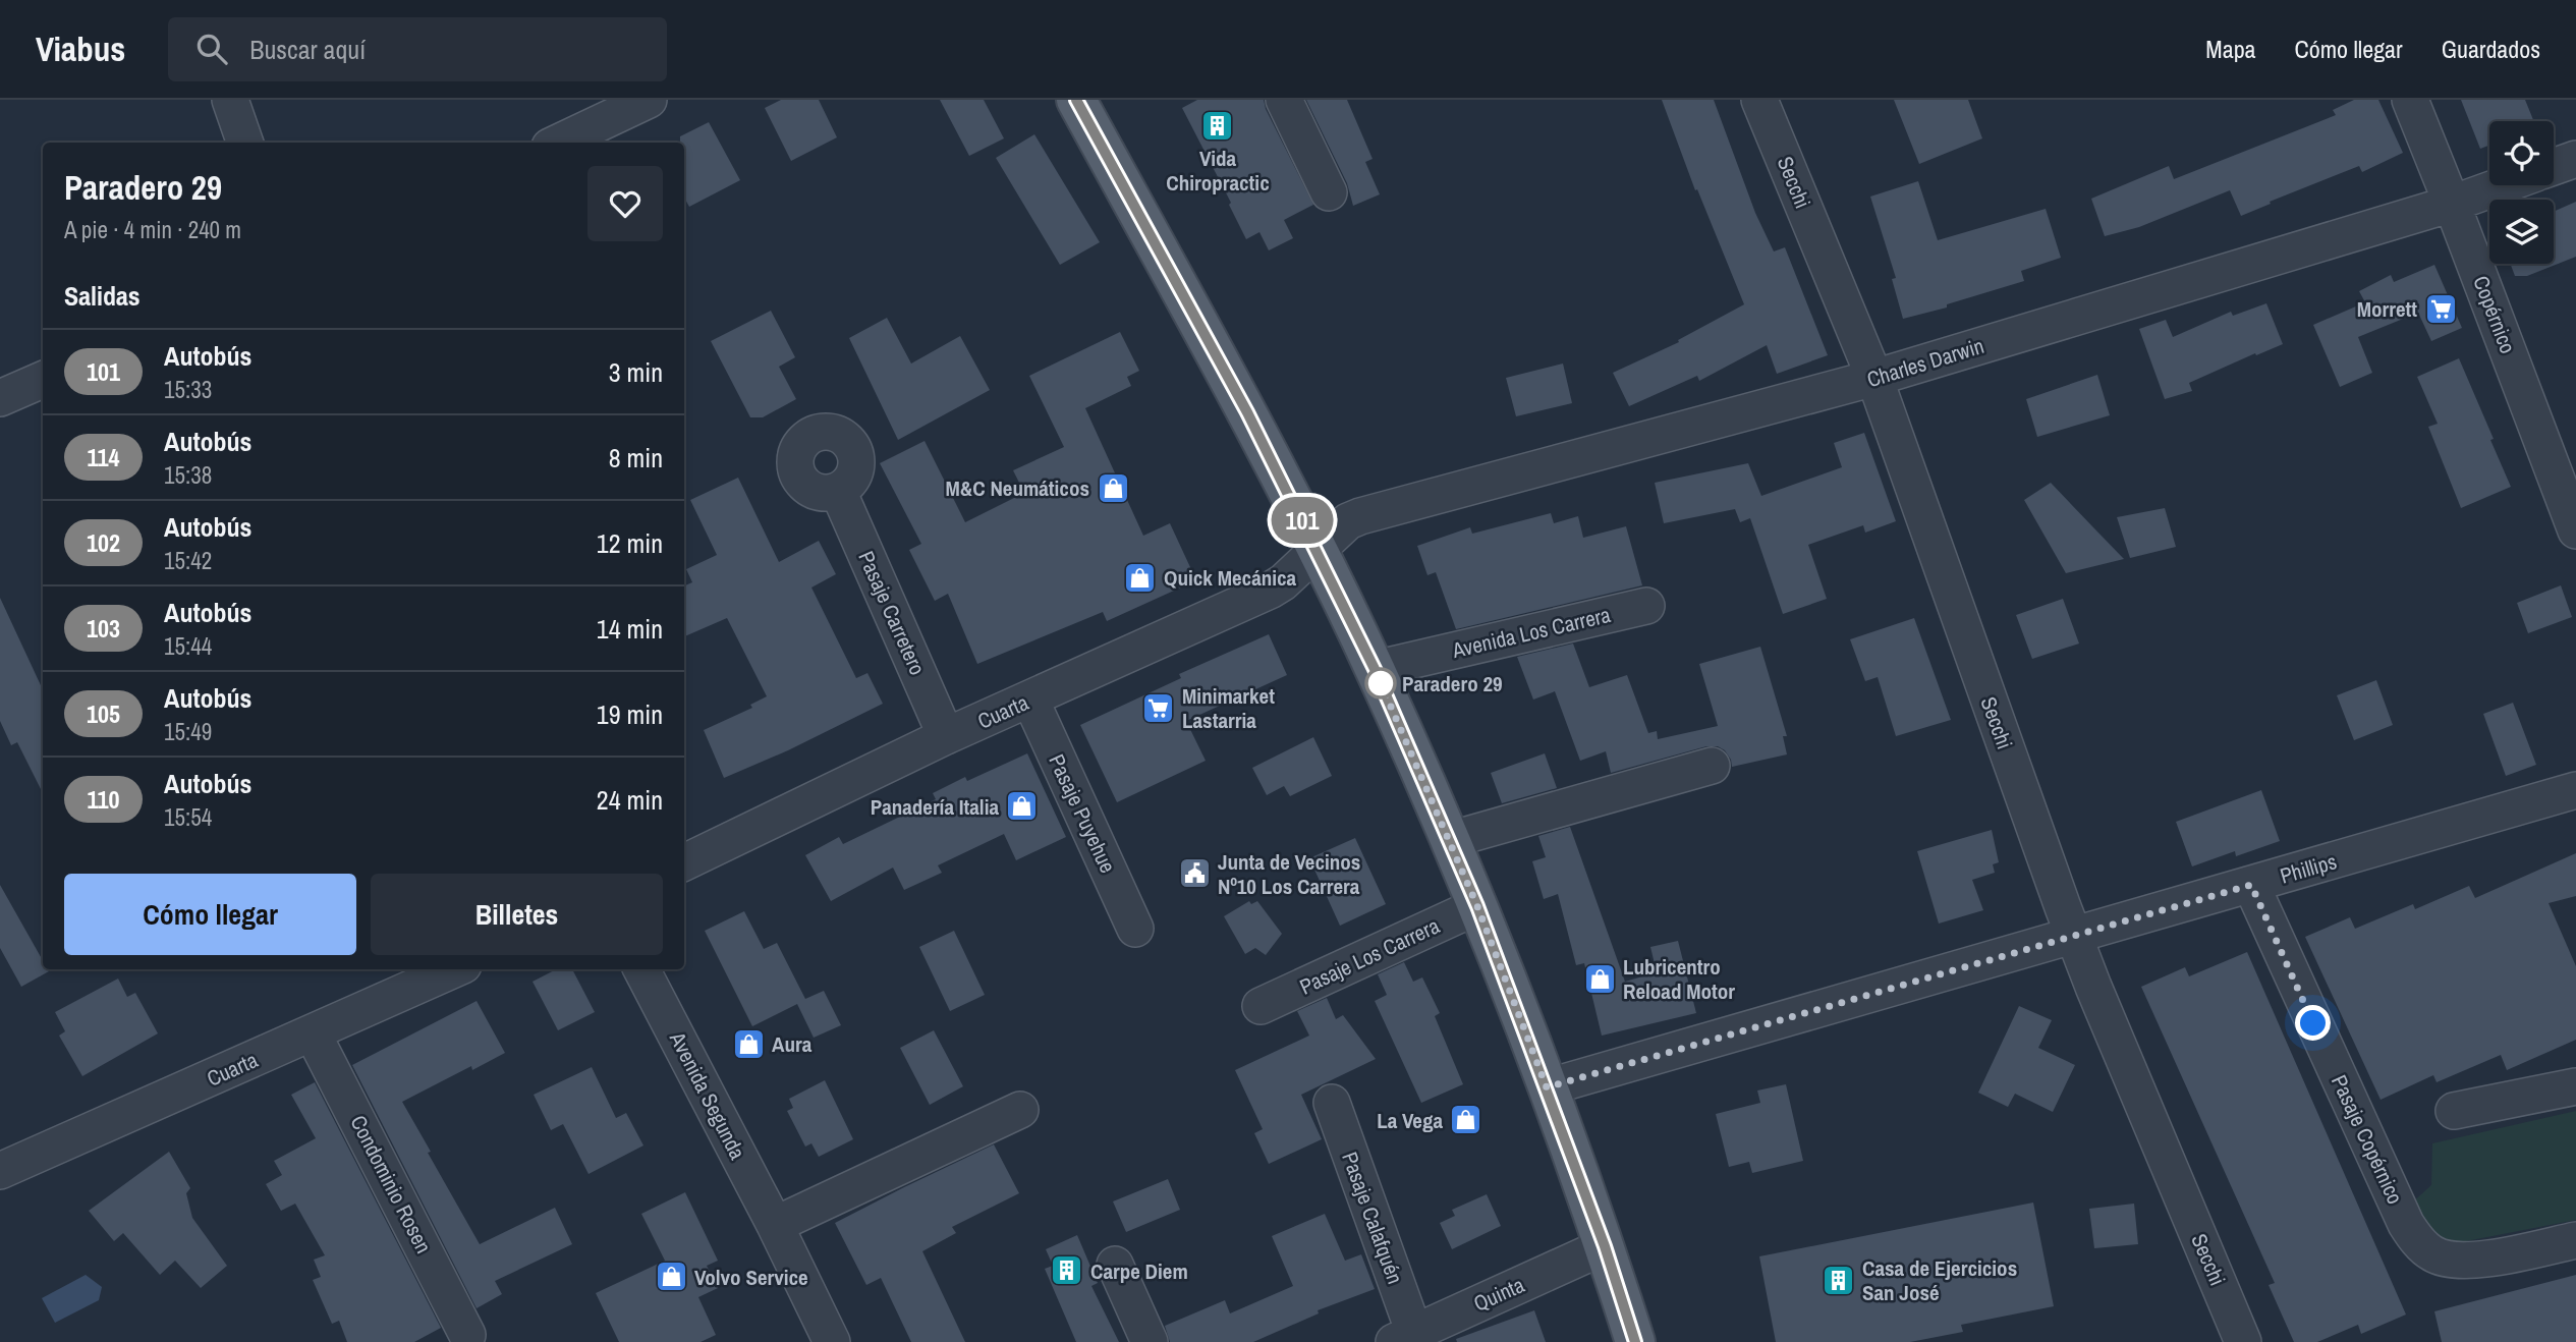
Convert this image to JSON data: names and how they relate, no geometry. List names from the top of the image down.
{
  "streets": {
    "street": [
      "Secchi",
      "Copérnico",
      "Charles Darwin",
      "Pasaje Carretero",
      "Avenida Los Carrera",
      "Cuarta",
      "Pasaje Puyehue",
      "Phillips",
      "Pasaje Los Carrera",
      "Avenida Segunda",
      "Pasaje Copérnico",
      "Condominio Rosen",
      "Pasaje Calafquén",
      "Quinta"
    ]
  },
  "crossings": [
    ["Secchi", "Charles Darwin"],
    ["Secchi", "Phillips"],
    ["Copérnico", "Charles Darwin"],
    ["Charles Darwin", "Cuarta"],
    ["Pasaje Carretero", "Cuarta"],
    ["Cuarta", "Pasaje Puyehue"],
    ["Cuarta", "Condominio Rosen"],
    ["Phillips", "Pasaje Copérnico"],
    ["Pasaje Calafquén", "Quinta"]
  ],
  "places": {
    "building": ["Vida Chiropractic", "Carpe Diem", "Casa de Ejercicios San José"],
    "supermarket": ["Morrett", "Minimarket Lastarria"],
    "shop": [
      "M&C Neumáticos",
      "Quick Mecánica",
      "Panadería Italia",
      "Lubricentro Reload Motor",
      "Aura",
      "La Vega",
      "Volvo Service"
    ],
    "other": ["Paradero 29"],
    "public building": ["Junta de Vecinos Nº10 Los Carrera"]
  },
  "lines": ["bus line 101"],
  "page": {
    "header": "Viabus",
    "search": "Buscar aquí",
    "nav": ["Mapa", "Cómo llegar", "Guardados"],
    "on_map": "101",
    "heading": [
      ["Paradero 29", "A pie · 4 min · 240 m"],
      "Salidas"
    ],
    "list": [
      {
        "mark": "101",
        "name": "Autobús",
        "note": "15:33",
        "value": "3 min"
      },
      {
        "mark": "114",
        "name": "Autobús",
        "note": "15:38",
        "value": "8 min"
      },
      {
        "mark": "102",
        "name": "Autobús",
        "note": "15:42",
        "value": "12 min"
      },
      {
        "mark": "103",
        "name": "Autobús",
        "note": "15:44",
        "value": "14 min"
      },
      {
        "mark": "105",
        "name": "Autobús",
        "note": "15:49",
        "value": "19 min"
      },
      {
        "mark": "110",
        "name": "Autobús",
        "note": "15:54",
        "value": "24 min"
      }
    ],
    "buttons": ["Cómo llegar", "Billetes"]
  }
}
